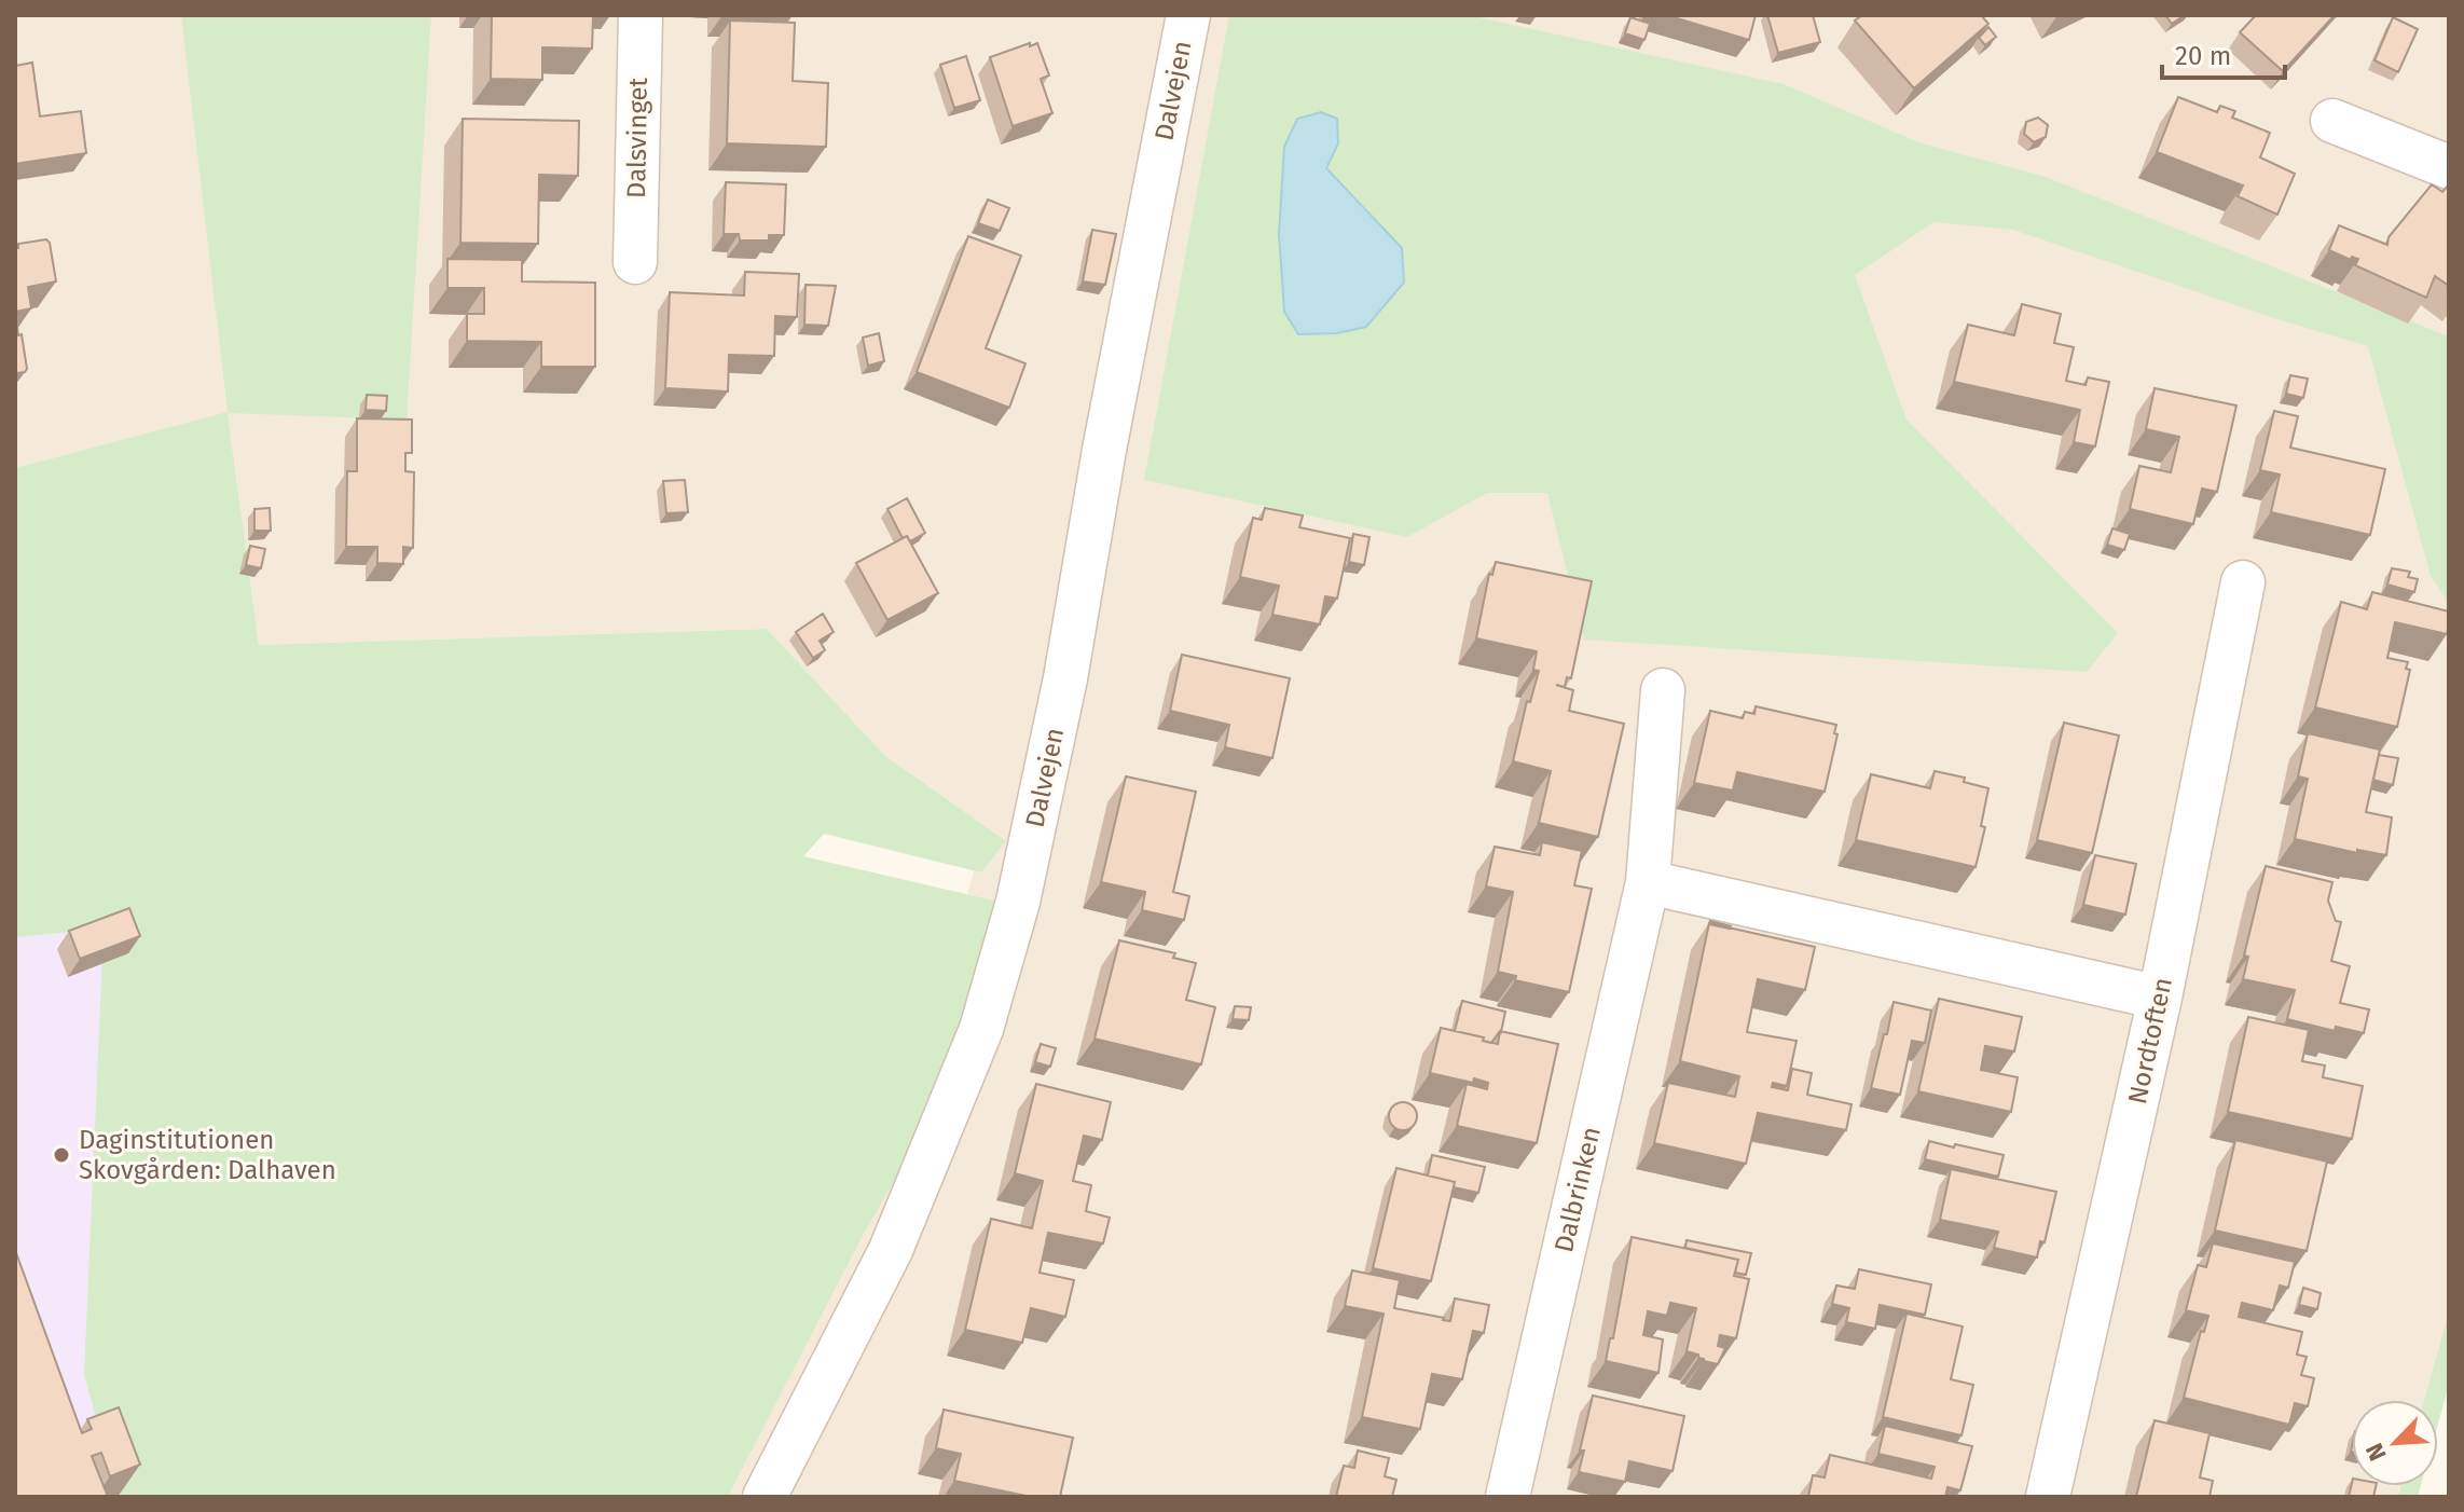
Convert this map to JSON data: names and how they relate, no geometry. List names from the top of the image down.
{
  "streets": {
    "street": [
      "Dalvejen",
      "Dalsvinget",
      "Nordtoften",
      "Dalbrinken"
    ]
  },
  "places": ["Daginstitutionen Skovgården: Dalhaven"],
  "scale_bar": "20 m",
  "north": "bottom left"
}
